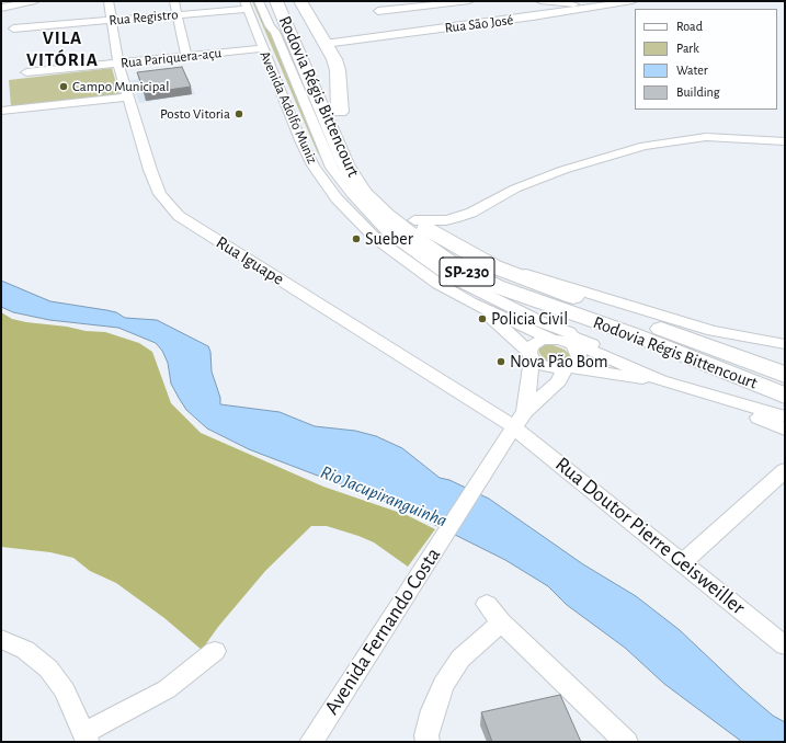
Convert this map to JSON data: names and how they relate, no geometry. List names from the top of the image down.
{
  "streets": {
    "highway": ["Rodovia Régis Bittencourt", "SP-230"],
    "street": [
      "Rua Registro",
      "Rua São José",
      "Rua Pariquera-açu",
      "Avenida Adolfo Muniz",
      "Rua Iguape",
      "Rua Doutor Pierre Geisweiller",
      "Avenida Fernando Costa"
    ]
  },
  "crossings": [
    ["Rua Registro", "Avenida Adolfo Muniz"],
    ["Rua Registro", "Rua Iguape"],
    ["Rua Pariquera-açu", "Avenida Adolfo Muniz"],
    ["Rua Pariquera-açu", "Rua Iguape"],
    ["Rua Iguape", "Rua Doutor Pierre Geisweiller"],
    ["Rua Iguape", "Avenida Fernando Costa"],
    ["Rua Doutor Pierre Geisweiller", "Avenida Fernando Costa"]
  ],
  "districts": ["VILA VITÓRIA"],
  "water": ["Rio Jacupiranguinha"],
  "places": [
    "Campo Municipal",
    "Posto Vitoria",
    "Sueber",
    "Policia Civil",
    "Nova Pão Bom"
  ],
  "legend": [
    "Road",
    "Park",
    "Water",
    "Building"
  ]
}
